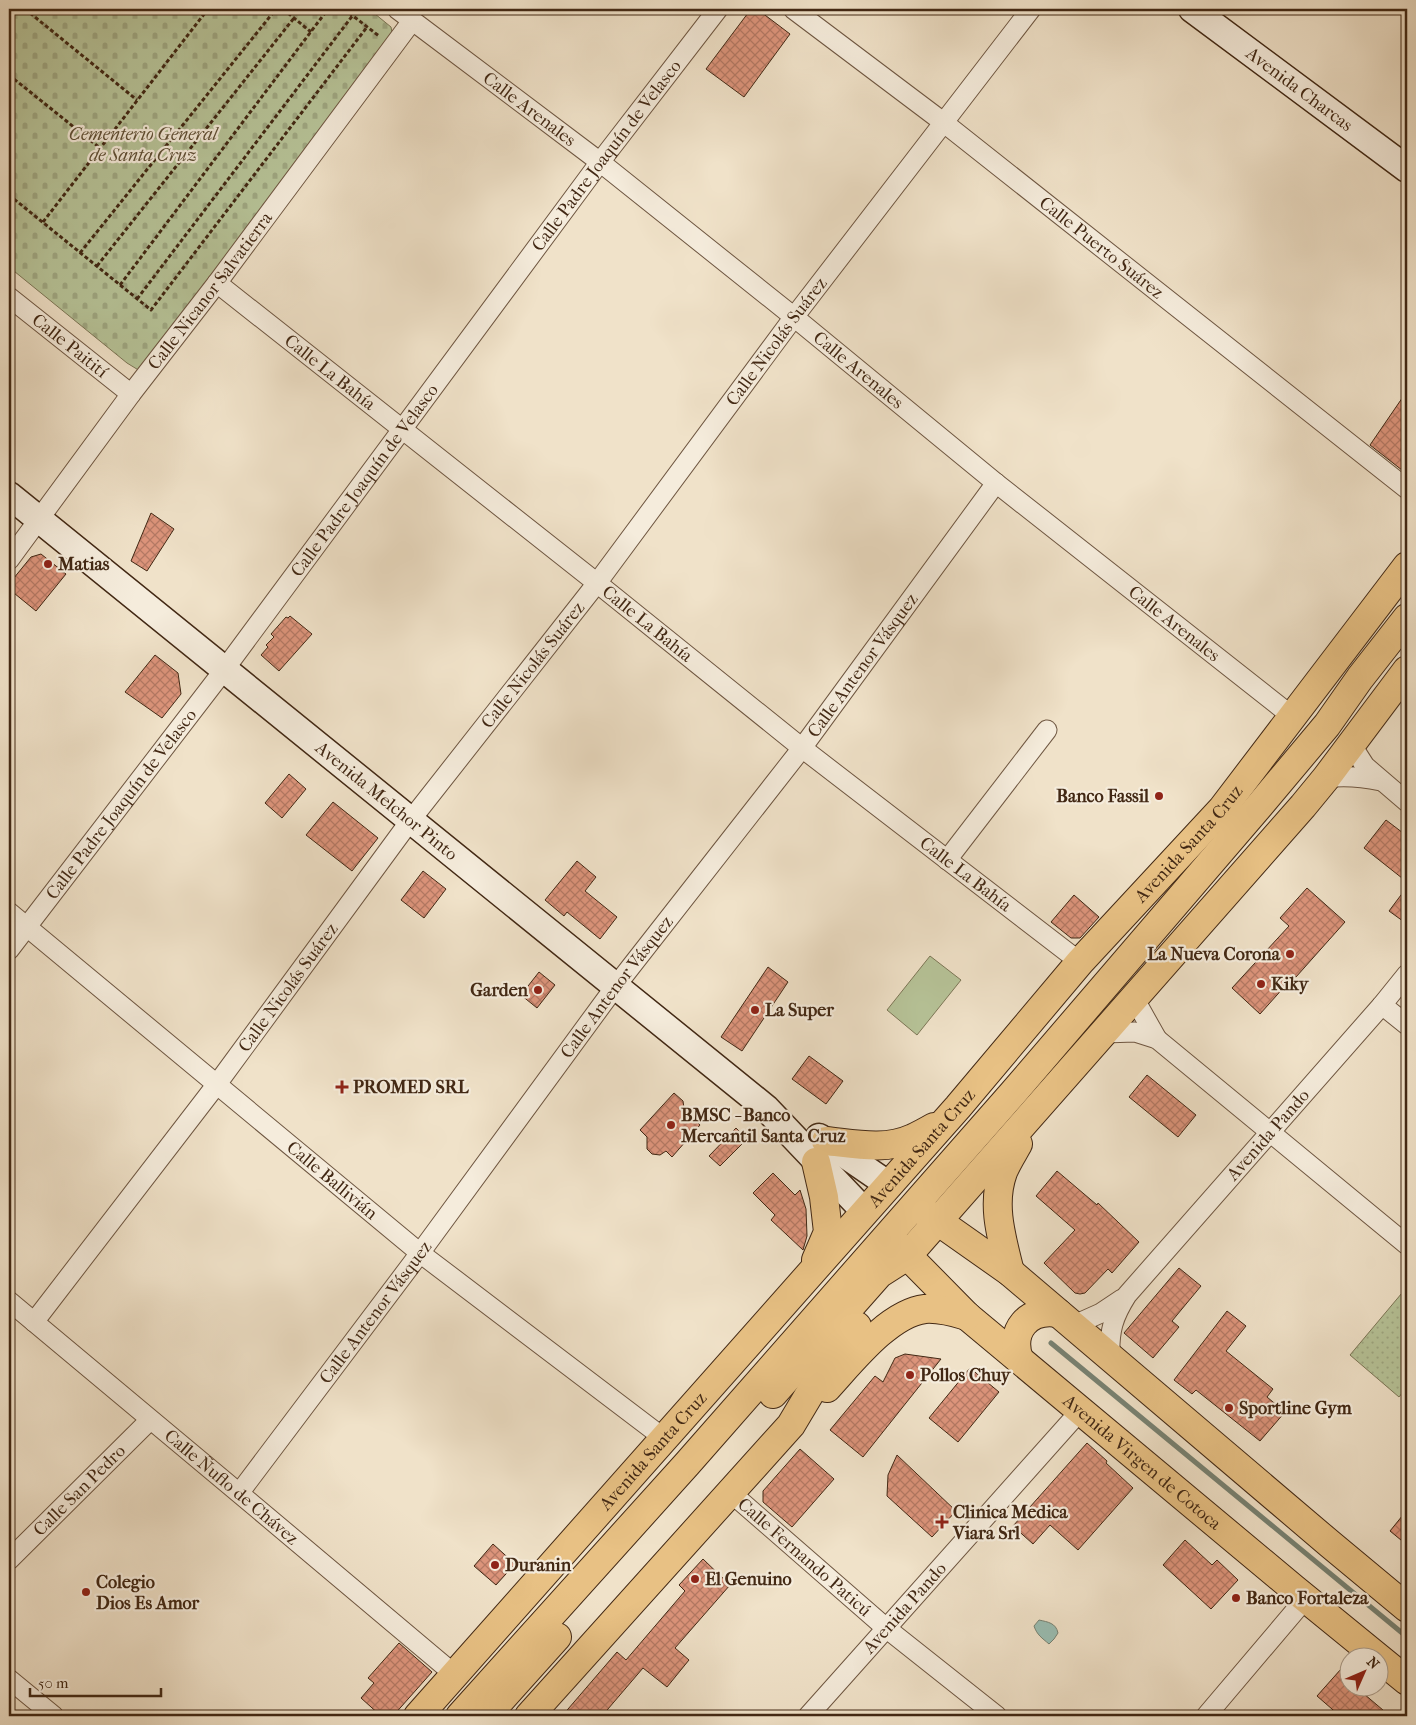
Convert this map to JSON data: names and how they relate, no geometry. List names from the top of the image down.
{
  "streets": {
    "main road": [
      "Avenida Charcas",
      "Avenida Melchor Pinto",
      "Avenida Santa Cruz",
      "Avenida Virgen de Cotoca"
    ],
    "street": [
      "Calle Arenales",
      "Calle Padre Joaquín de Velasco",
      "Calle Puerto Suárez",
      "Calle Nicanor Salvatierra",
      "Calle Nicolás Suárez",
      "Calle Paitití",
      "Calle La Bahía",
      "Calle Antenor Vásquez",
      "Avenida Pando",
      "Calle Ballivián",
      "Calle Ñuflo de Chávez",
      "Calle San Pedro",
      "Calle Fernando Paticú"
    ]
  },
  "crossings": [
    ["Calle Arenales", "Calle Padre Joaquín de Velasco"],
    ["Calle Arenales", "Calle Nicanor Salvatierra"],
    ["Calle Arenales", "Calle Nicolás Suárez"],
    ["Calle Arenales", "Calle Antenor Vásquez"],
    ["Calle Arenales", "Avenida Santa Cruz"],
    ["Calle Padre Joaquín de Velasco", "Calle La Bahía"],
    ["Calle Padre Joaquín de Velasco", "Avenida Melchor Pinto"],
    ["Calle Padre Joaquín de Velasco", "Calle Ballivián"],
    ["Calle Puerto Suárez", "Calle Nicolás Suárez"],
    ["Calle Nicanor Salvatierra", "Calle Paitití"],
    ["Calle Nicanor Salvatierra", "Calle La Bahía"],
    ["Calle Nicanor Salvatierra", "Avenida Melchor Pinto"],
    ["Calle Nicolás Suárez", "Calle La Bahía"],
    ["Calle Nicolás Suárez", "Avenida Melchor Pinto"],
    ["Calle Nicolás Suárez", "Calle Ballivián"],
    ["Calle Nicolás Suárez", "Calle Ñuflo de Chávez"],
    ["Calle La Bahía", "Calle Antenor Vásquez"],
    ["Calle La Bahía", "Avenida Santa Cruz"],
    ["Calle Antenor Vásquez", "Avenida Melchor Pinto"],
    ["Calle Antenor Vásquez", "Calle Ballivián"],
    ["Calle Antenor Vásquez", "Calle Ñuflo de Chávez"],
    ["Avenida Melchor Pinto", "Avenida Santa Cruz"],
    ["Avenida Melchor Pinto", "Avenida Virgen de Cotoca"],
    ["Avenida Santa Cruz", "Calle Ballivián"],
    ["Avenida Santa Cruz", "Avenida Virgen de Cotoca"],
    ["Avenida Santa Cruz", "Calle Ñuflo de Chávez"],
    ["Avenida Pando", "Avenida Virgen de Cotoca"],
    ["Avenida Pando", "Calle Fernando Paticú"],
    ["Calle Ñuflo de Chávez", "Calle San Pedro"]
  ],
  "parks": ["Cementerio General de Santa Cruz"],
  "places": {
    "other": [
      "Matias",
      "Banco Fassil",
      "La Nueva Corona",
      "Kiky",
      "Garden",
      "La Super",
      "BMSC - Banco Mercantil Santa Cruz",
      "Pollos Chuy",
      "Sportline Gym",
      "Duranin",
      "El Genuino",
      "Colegio Dios Es Amor",
      "Banco Fortaleza"
    ],
    "health": ["PROMED SRL", "Clinica Medica Viara Srl"]
  },
  "scale_bar": "50 m",
  "north": "top right"
}
